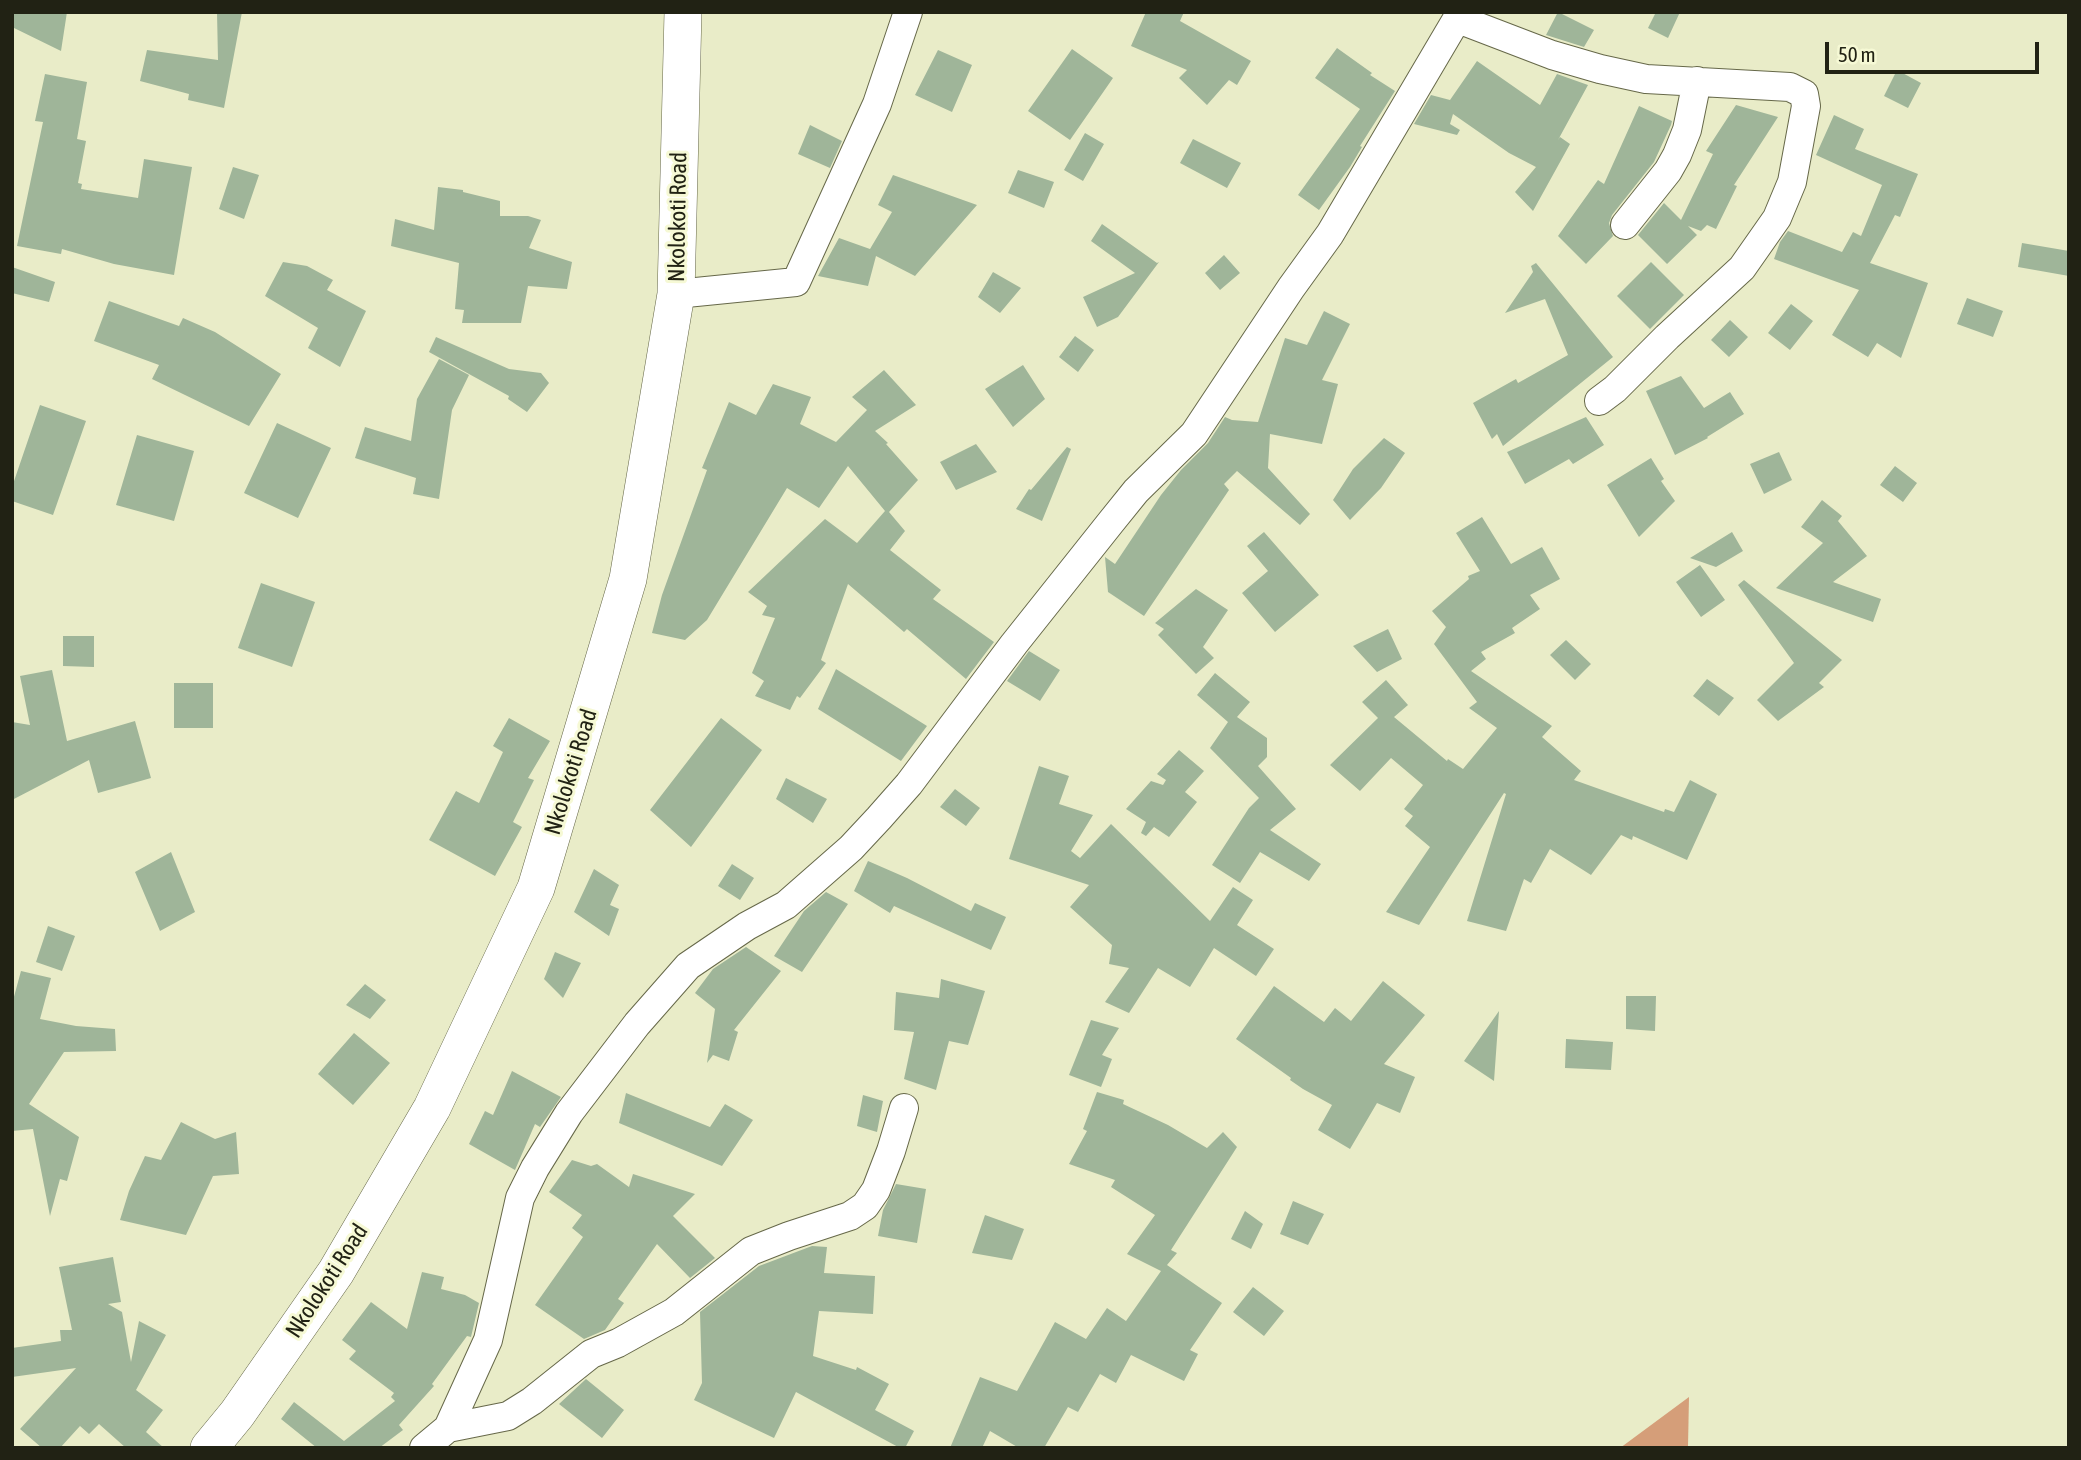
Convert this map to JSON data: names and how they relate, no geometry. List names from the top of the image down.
{
  "streets": {
    "main road": ["Nkolokoti Road"]
  },
  "scale_bar": "50 m"
}
